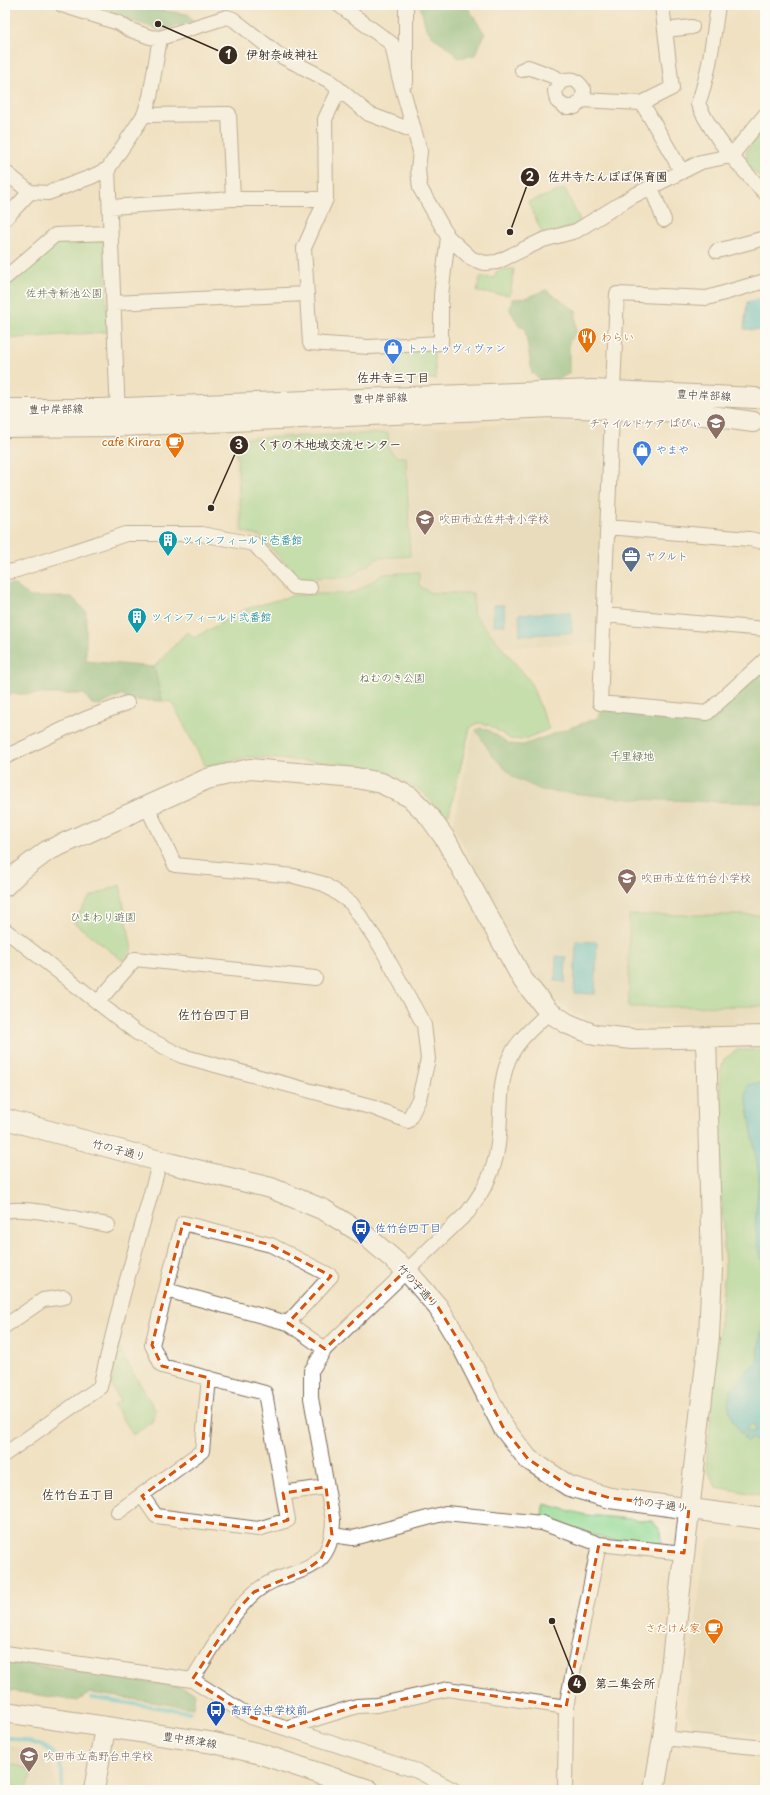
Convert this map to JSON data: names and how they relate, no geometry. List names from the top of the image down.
{
  "streets": {
    "street": ["豊中岸部線", "竹の子通り", "豊中摂津線"]
  },
  "districts": ["佐井寺三丁目", "佐竹台四丁目", "佐竹台五丁目"],
  "parks": [
    "佐井寺新池公園",
    "ねむのき公園",
    "千里緑地",
    "ひまわり遊園"
  ],
  "places": {
    "other": [
      "伊射奈岐神社",
      "佐井寺たんぽぽ保育園",
      "くすの木地域交流センター",
      "第二集会所"
    ],
    "restaurant": ["わらい"],
    "shop": ["トゥトゥヴィヴァン", "やまや"],
    "school or university": [
      "チャイルドケア ぱぴぃ",
      "吹田市立佐井寺小学校",
      "吹田市立佐竹台小学校",
      "吹田市立高野台中学校"
    ],
    "cafe": ["cafe Kirara", "さたけん家"],
    "building": ["ツインフィールド壱番館", "ツインフィールド弐番館"],
    "office": ["ヤクルト"],
    "bus stop": ["佐竹台四丁目", "高野台中学校前"]
  }
}
